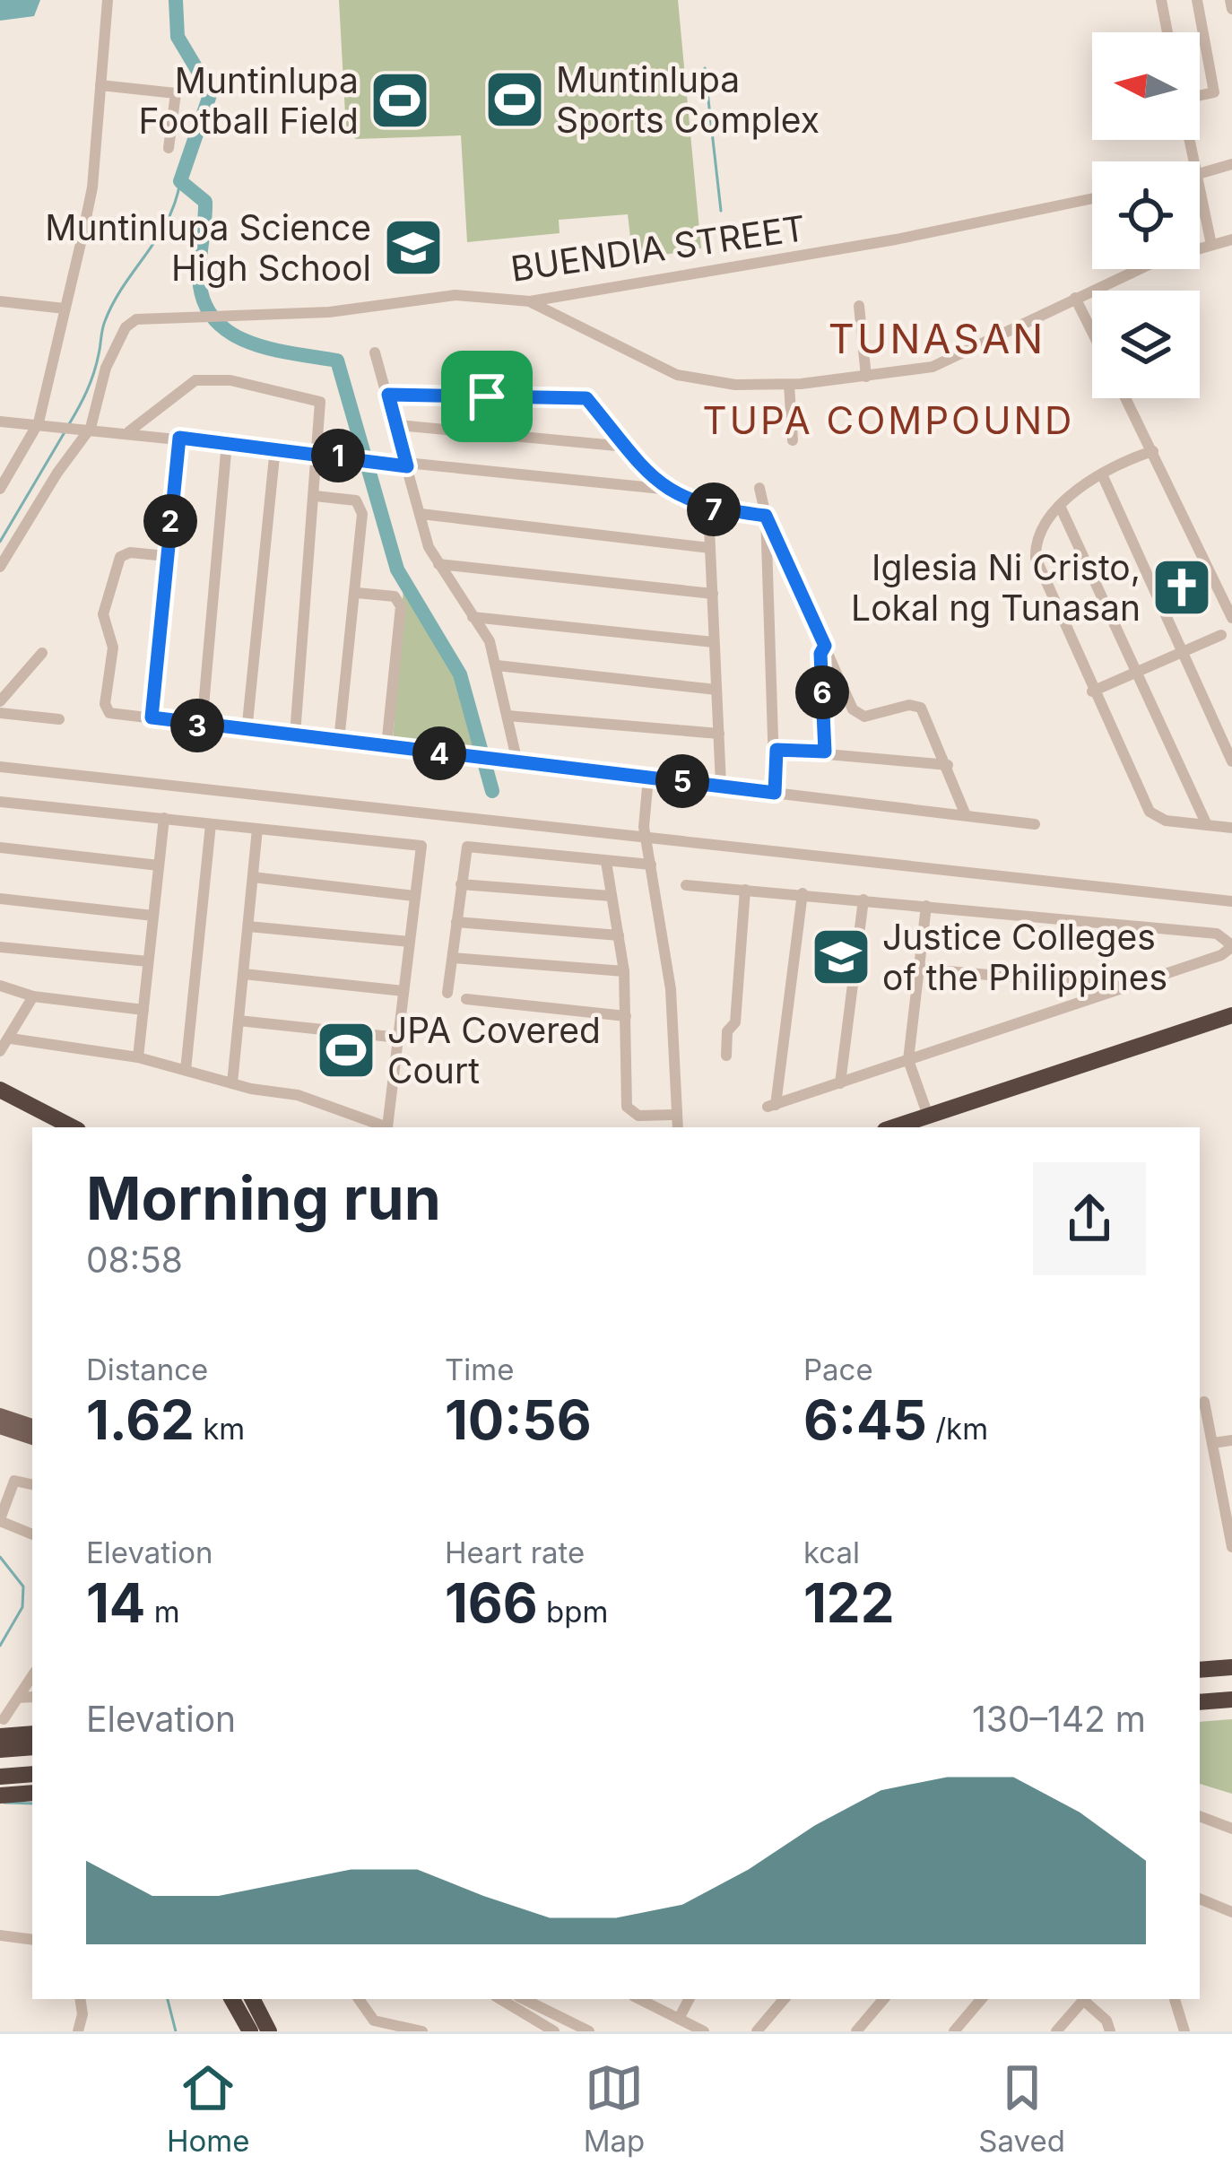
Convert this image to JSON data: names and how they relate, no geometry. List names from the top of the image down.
{
  "streets": {
    "street": ["BUENDIA STREET"]
  },
  "districts": ["TUNASAN", "TUPA COMPOUND"],
  "places": {
    "sports": ["Muntinlupa Sports Complex", "Muntinlupa Football Field", "JPA Covered Court"],
    "school or university": ["Muntinlupa Science High School", "Justice Colleges of the Philippines"],
    "church": ["Iglesia Ni Cristo, Lokal ng Tunasan"]
  },
  "north": "left",
  "page": {
    "pins": [
      "1",
      "7",
      "2",
      "6",
      "3",
      "4",
      "5"
    ],
    "heading": ["Morning run", "08:58"],
    "stats": [
      ["Distance", "1.62 km"],
      ["Time", "10:56"],
      ["Pace", "6:45 /km"],
      ["Elevation", "14 m"],
      ["Heart rate", "166 bpm"],
      ["kcal", "122"]
    ],
    "chart": ["Elevation", "130–142 m"],
    "tabs": ["Home", "Map", "Saved"]
  }
}
